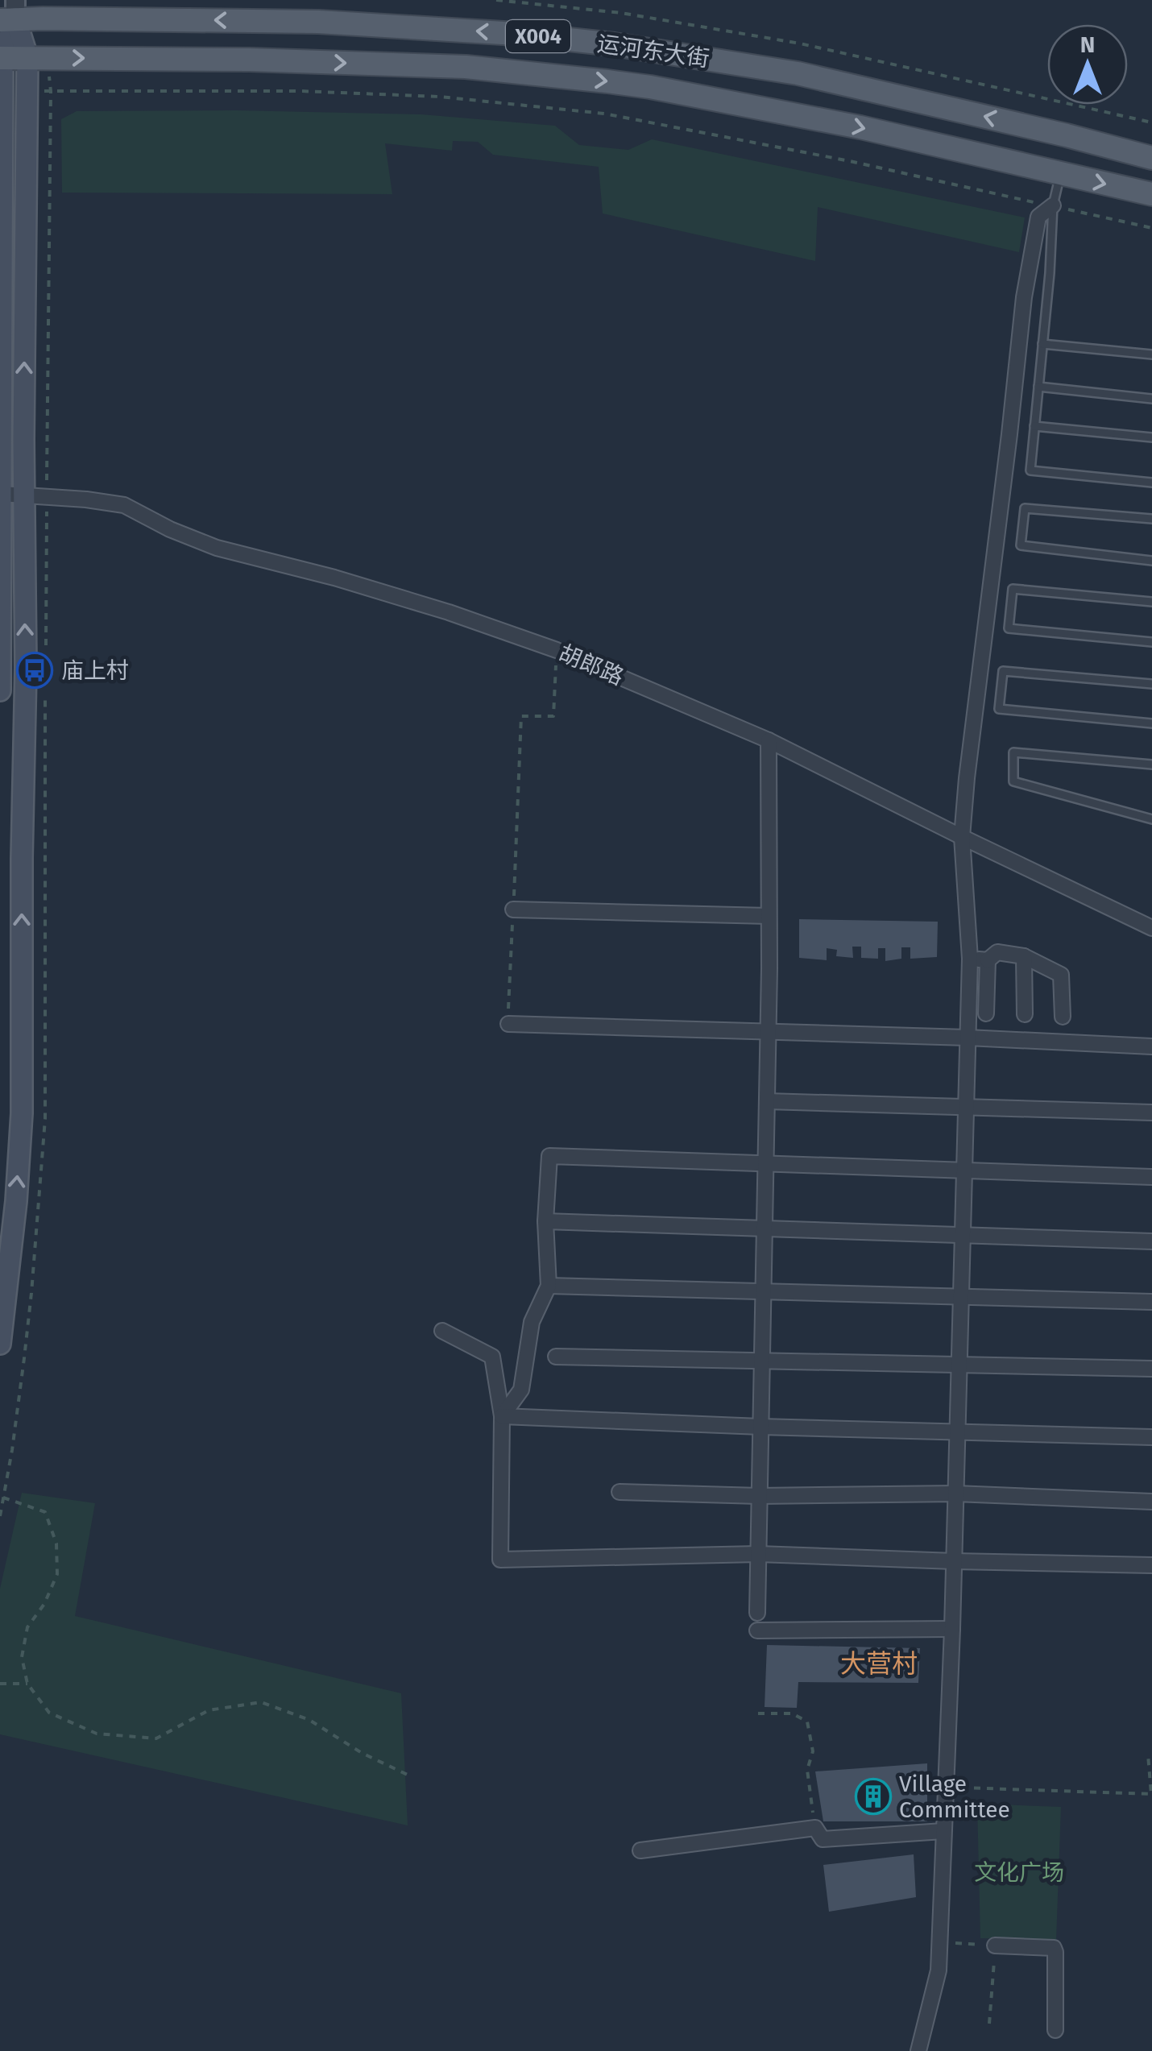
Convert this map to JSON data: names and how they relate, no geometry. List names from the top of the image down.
{
  "streets": {
    "main road": ["X004", "运河东大街"],
    "street": ["胡郎路"]
  },
  "districts": ["大营村"],
  "parks": ["文化广场"],
  "places": {
    "bus stop": ["庙上村"],
    "building": ["Village Committee"]
  },
  "north": "top"
}
